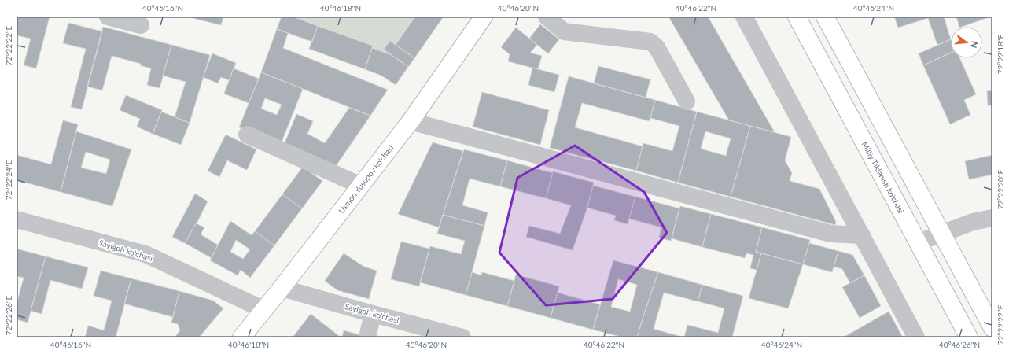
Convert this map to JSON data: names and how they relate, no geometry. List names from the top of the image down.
{
  "streets": {
    "main road": ["Milliy Tiklanish ko'chasi", "Usmon Yusupov ko'chasi"],
    "street": ["Saylgoh ko'chasi"]
  },
  "crossings": [
    ["Usmon Yusupov ko'chasi", "Saylgoh ko'chasi"]
  ],
  "north": "right",
  "coordinates": [
    "40°46'16\"N",
    "40°46'18\"N",
    "40°46'20\"N",
    "40°46'22\"N",
    "40°46'24\"N",
    "72°22'22\"E",
    "72°22'18\"E",
    "72°22'24\"E",
    "72°22'20\"E",
    "72°22'26\"E",
    "40°46'26\"N"
  ]
}
